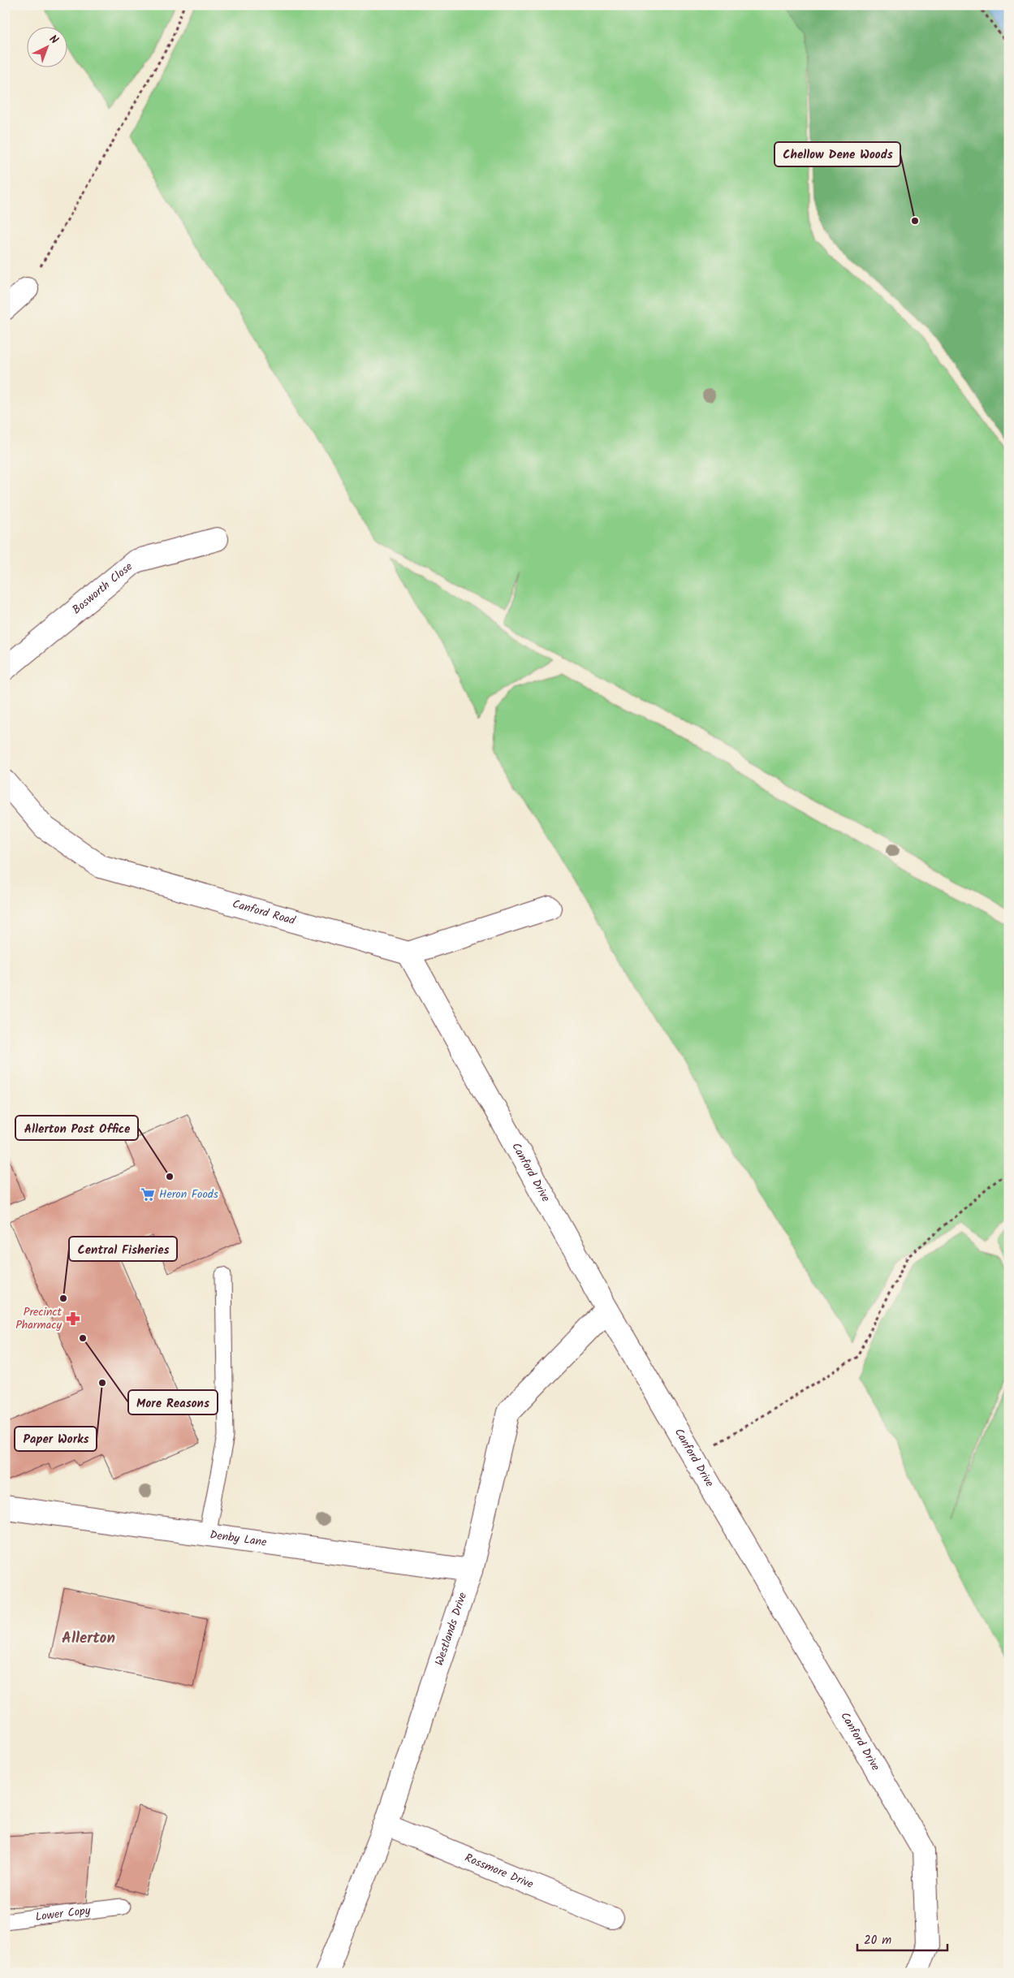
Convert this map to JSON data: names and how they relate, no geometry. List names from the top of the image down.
{
  "streets": {
    "street": [
      "Bosworth Close",
      "Canford Road",
      "Canford Drive",
      "Denby Lane",
      "Westlands Drive",
      "Rossmore Drive"
    ],
    "lane": ["Lower Copy"]
  },
  "crossings": [
    ["Canford Road", "Canford Drive"],
    ["Canford Drive", "Westlands Drive"],
    ["Denby Lane", "Westlands Drive"],
    ["Westlands Drive", "Rossmore Drive"]
  ],
  "districts": ["Allerton"],
  "places": {
    "other": [
      "Chellow Dene Woods",
      "Allerton Post Office",
      "Central Fisheries",
      "More Reasons",
      "Paper Works"
    ],
    "supermarket": ["Heron Foods"],
    "pharmacy": ["Precinct Pharmacy"]
  },
  "scale_bar": "20 m",
  "north": "top right"
}
